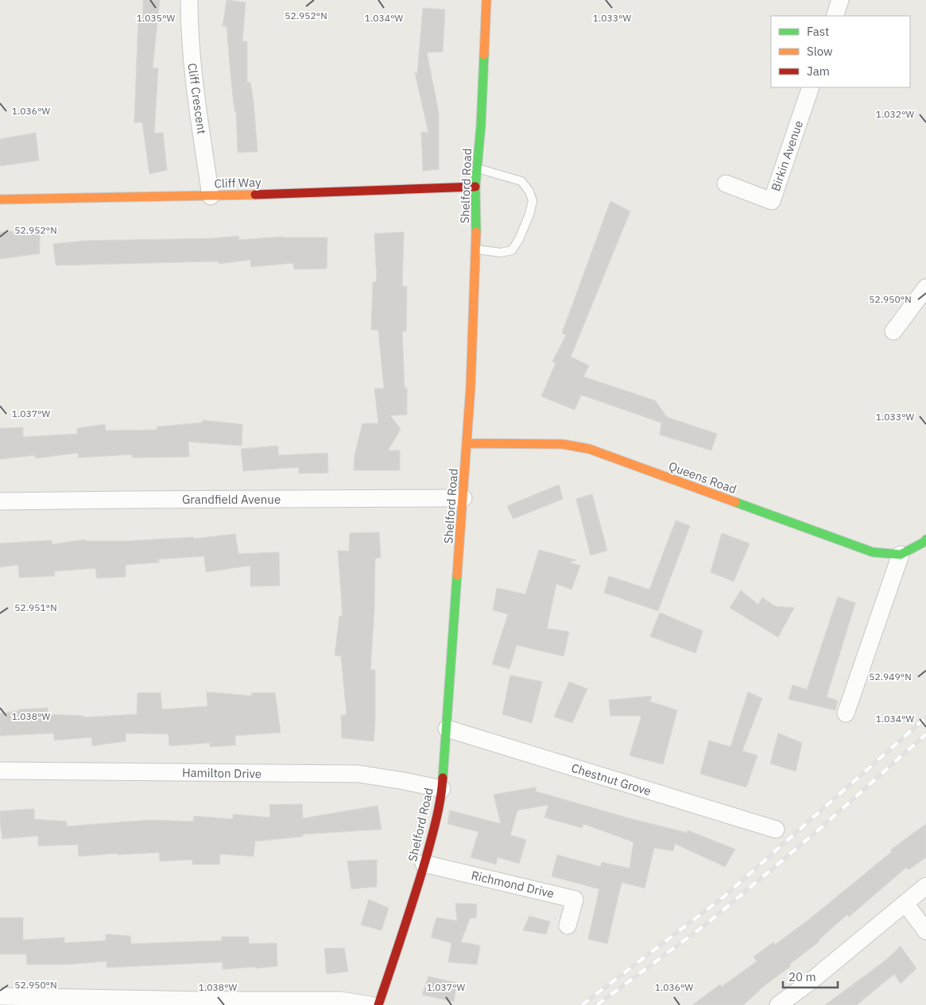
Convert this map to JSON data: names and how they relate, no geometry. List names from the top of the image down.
{
  "streets": {
    "street": [
      "Cliff Crescent",
      "Birkin Avenue",
      "Cliff Way",
      "Shelford Road",
      "Queens Road",
      "Grandfield Avenue",
      "Hamilton Drive",
      "Chestnut Grove",
      "Richmond Drive"
    ]
  },
  "crossings": [
    ["Cliff Crescent", "Cliff Way"],
    ["Cliff Way", "Shelford Road"],
    ["Shelford Road", "Queens Road"],
    ["Shelford Road", "Grandfield Avenue"],
    ["Shelford Road", "Hamilton Drive"],
    ["Shelford Road", "Chestnut Grove"],
    ["Shelford Road", "Richmond Drive"]
  ],
  "legend": ["Fast", "Slow", "Jam"],
  "scale_bar": "20 m",
  "coordinates": [
    "52.952°N",
    "1.035°W",
    "1.034°W",
    "1.033°W",
    "1.036°W",
    "1.032°W",
    "52.950°N",
    "1.037°W",
    "52.951°N",
    "52.949°N",
    "1.038°W"
  ]
}
